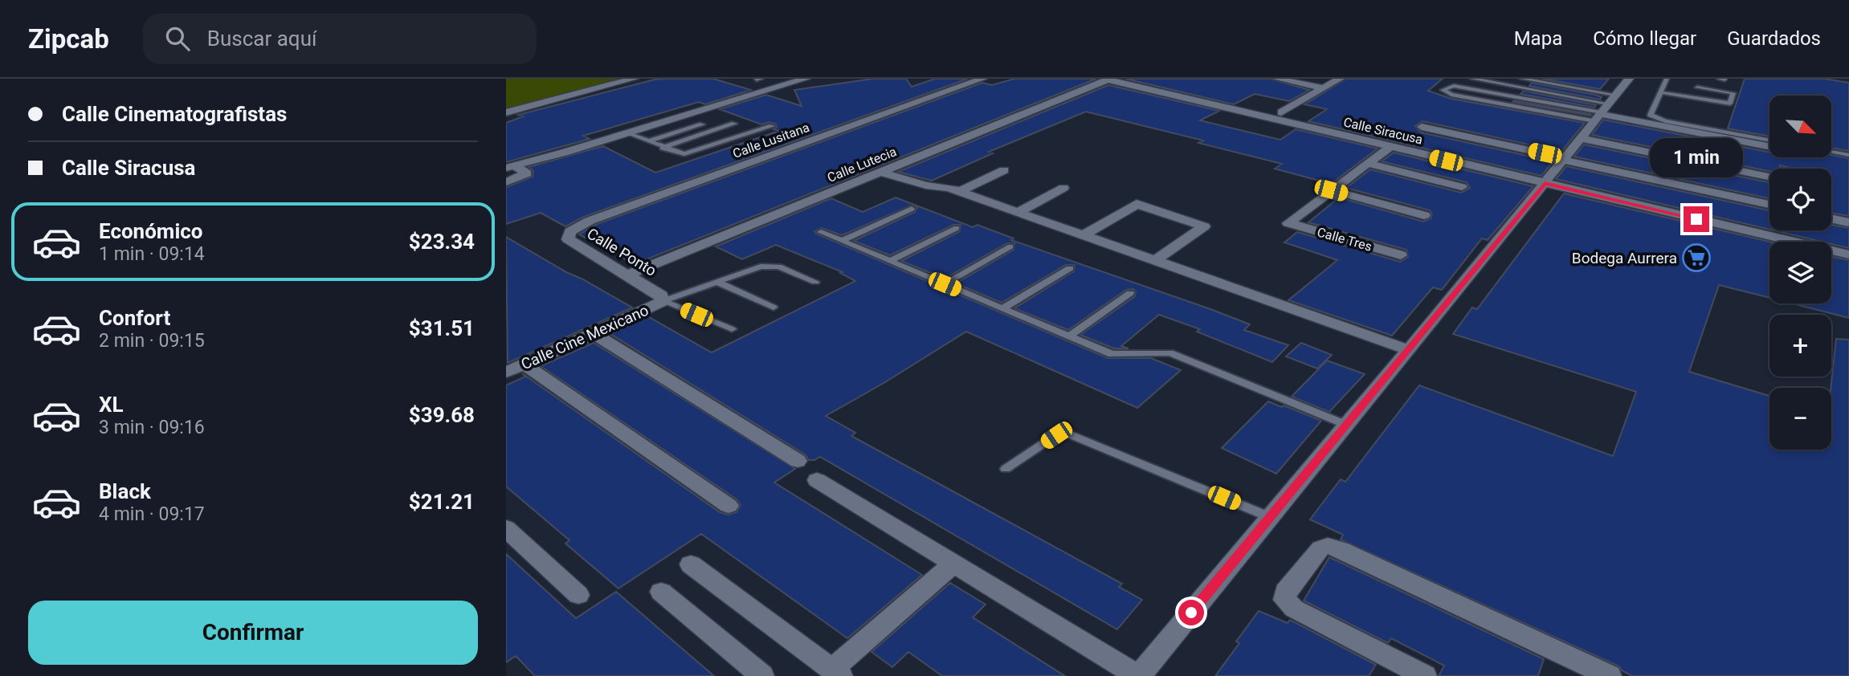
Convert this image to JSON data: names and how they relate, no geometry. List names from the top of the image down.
{
  "streets": {
    "street": [
      "Calle Siracusa",
      "Calle Lusitana",
      "Calle Lutecia",
      "Calle Tres",
      "Calle Ponto",
      "Calle Cine Mexicano"
    ]
  },
  "crossings": [
    ["Calle Siracusa", "Calle Lutecia"],
    ["Calle Lusitana", "Calle Ponto"],
    ["Calle Lutecia", "Calle Ponto"],
    ["Calle Ponto", "Calle Cine Mexicano"]
  ],
  "places": {
    "supermarket": ["Bodega Aurrera"]
  },
  "north": "bottom right",
  "page": {
    "header": "Zipcab",
    "search": "Buscar aquí",
    "nav": ["Mapa", "Cómo llegar", "Guardados"],
    "banner": ["Calle Cinematografistas", "Calle Siracusa"],
    "map_buttons": ["+", "−"],
    "bubble": "1 min",
    "list": [
      {
        "name": "Económico",
        "note": "1 min · 09:14",
        "value": "$23.34"
      },
      {
        "name": "Confort",
        "note": "2 min · 09:15",
        "value": "$31.51"
      },
      {
        "name": "XL",
        "note": "3 min · 09:16",
        "value": "$39.68"
      },
      {
        "name": "Black",
        "note": "4 min · 09:17",
        "value": "$21.21"
      }
    ],
    "buttons": "Confirmar"
  }
}
